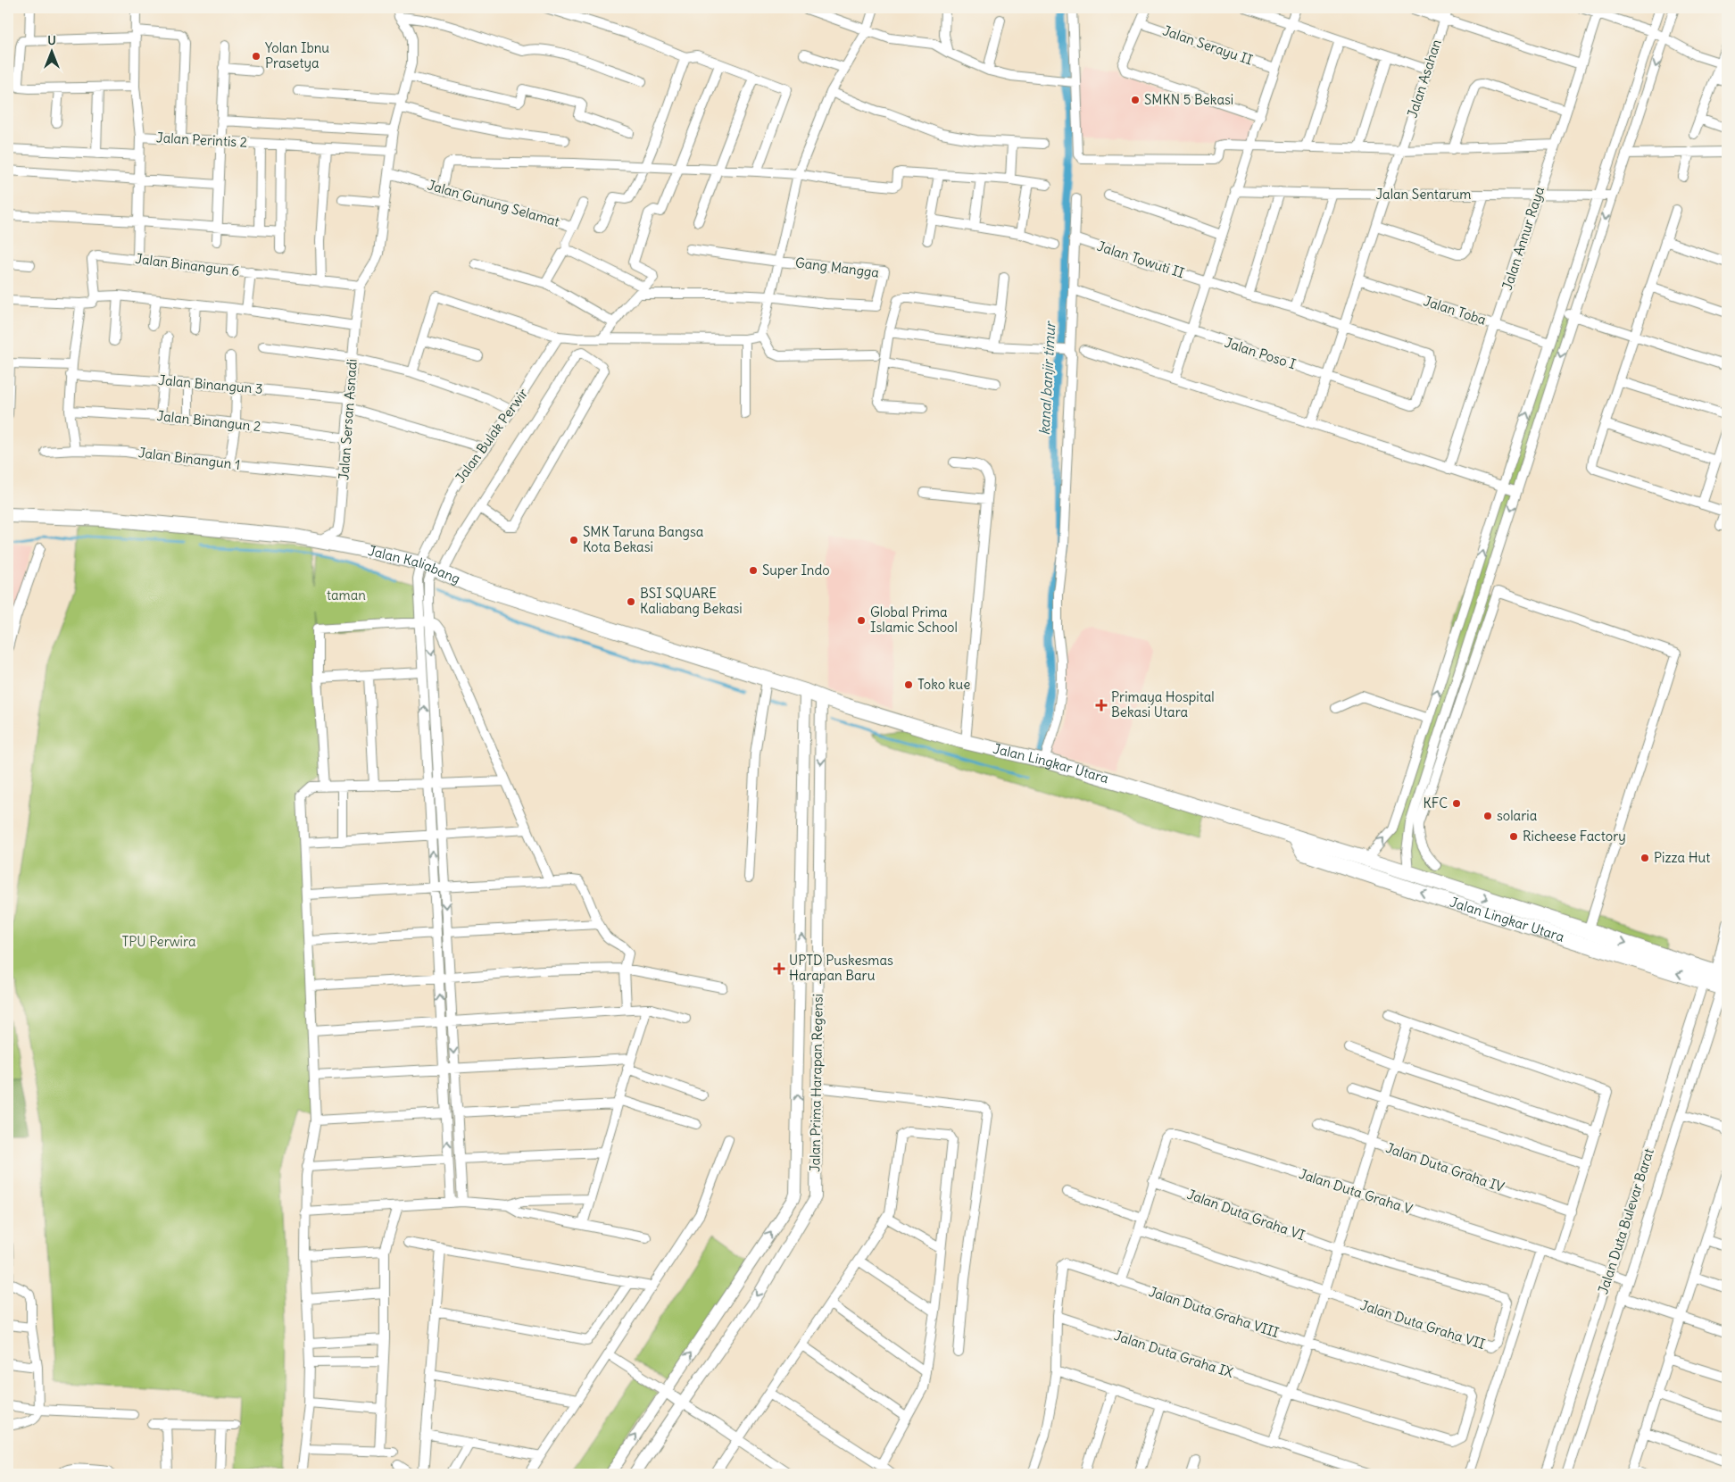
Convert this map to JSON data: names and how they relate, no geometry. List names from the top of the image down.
{
  "streets": {
    "main road": ["Jalan Kaliabang", "Jalan Lingkar Utara"],
    "street": [
      "Jalan Serayu II",
      "Jalan Asahan",
      "Jalan Perintis 2",
      "Jalan Sentarum",
      "Jalan Gunung Selamat",
      "Jalan Annur Raya",
      "Jalan Towuti II",
      "Jalan Binangun 6",
      "Gang Mangga",
      "Jalan Toba",
      "Jalan Poso I",
      "Jalan Binangun 3",
      "Jalan Sersan Asnadi",
      "Jalan Binangun 2",
      "Jalan Bulak Perwir",
      "Jalan Binangun 1",
      "Jalan Prima Harapan Regensi",
      "Jalan Duta Graha IV",
      "Jalan Duta Graha V",
      "Jalan Duta Graha VI",
      "Jalan Duta Bulevar Barat",
      "Jalan Duta Graha VIII",
      "Jalan Duta Graha VII",
      "Jalan Duta Graha IX"
    ]
  },
  "crossings": [
    ["Jalan Asahan", "Jalan Sentarum"],
    ["Jalan Asahan", "Jalan Towuti II"],
    ["Jalan Asahan", "Jalan Toba"],
    ["Jalan Asahan", "Jalan Poso I"],
    ["Jalan Sentarum", "Jalan Annur Raya"],
    ["Jalan Annur Raya", "Jalan Toba"],
    ["Jalan Towuti II", "Jalan Poso I"],
    ["Jalan Binangun 6", "Jalan Sersan Asnadi"],
    ["Jalan Binangun 3", "Jalan Sersan Asnadi"],
    ["Jalan Binangun 3", "Jalan Bulak Perwir"],
    ["Jalan Sersan Asnadi", "Jalan Binangun 2"],
    ["Jalan Sersan Asnadi", "Jalan Binangun 1"],
    ["Jalan Sersan Asnadi", "Jalan Kaliabang"],
    ["Jalan Bulak Perwir", "Jalan Kaliabang"],
    ["Jalan Kaliabang", "Jalan Lingkar Utara"],
    ["Jalan Kaliabang", "Jalan Prima Harapan Regensi"],
    ["Jalan Lingkar Utara", "Jalan Prima Harapan Regensi"],
    ["Jalan Lingkar Utara", "Jalan Duta Bulevar Barat"],
    ["Jalan Duta Graha V", "Jalan Duta Graha VI"],
    ["Jalan Duta Graha V", "Jalan Duta Bulevar Barat"],
    ["Jalan Duta Graha VI", "Jalan Duta Graha VII"],
    ["Jalan Duta Graha VIII", "Jalan Duta Graha IX"]
  ],
  "water": ["kanal banjir timur"],
  "parks": ["taman", "TPU Perwira"],
  "places": {
    "other": [
      "Yolan Ibnu Prasetya",
      "SMKN 5 Bekasi",
      "SMK Taruna Bangsa Kota Bekasi",
      "Super Indo",
      "BSI SQUARE Kaliabang Bekasi",
      "Global Prima Islamic School",
      "Toko kue",
      "KFC",
      "solaria",
      "Richeese Factory",
      "Pizza Hut"
    ],
    "health": ["Primaya Hospital Bekasi Utara", "UPTD Puskesmas Harapan Baru"]
  },
  "north": "top"
}
